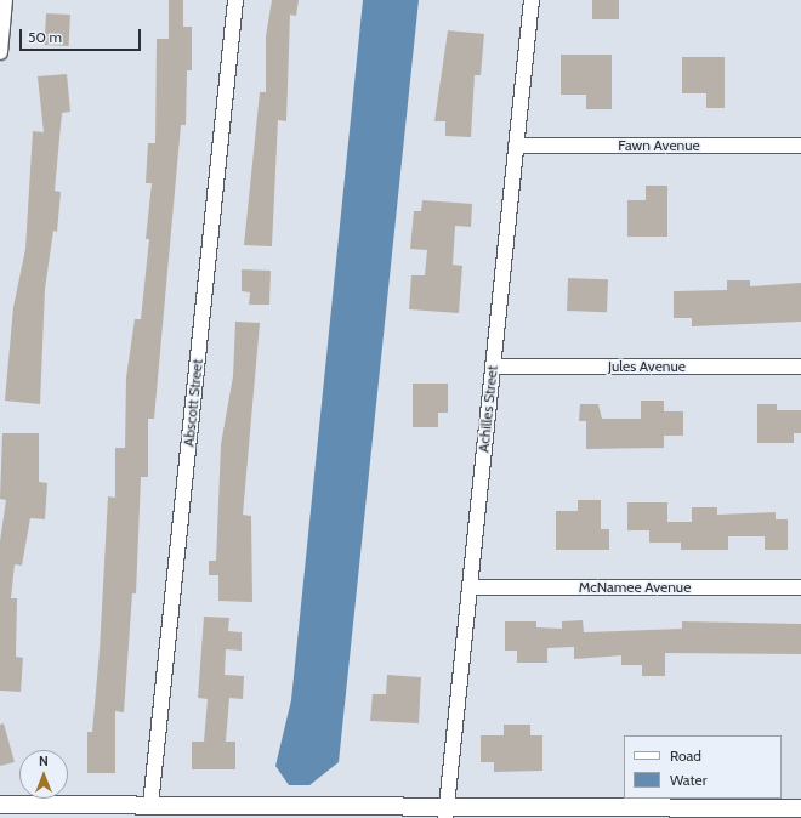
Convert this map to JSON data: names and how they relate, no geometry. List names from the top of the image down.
{
  "streets": {
    "street": [
      "Fawn Avenue",
      "Jules Avenue",
      "Abscott Street",
      "Achilles Street",
      "McNamee Avenue"
    ]
  },
  "crossings": [
    ["Fawn Avenue", "Achilles Street"],
    ["Jules Avenue", "Achilles Street"],
    ["Achilles Street", "McNamee Avenue"]
  ],
  "legend": ["Road", "Water"],
  "scale_bar": "50 m",
  "north": "top"
}
